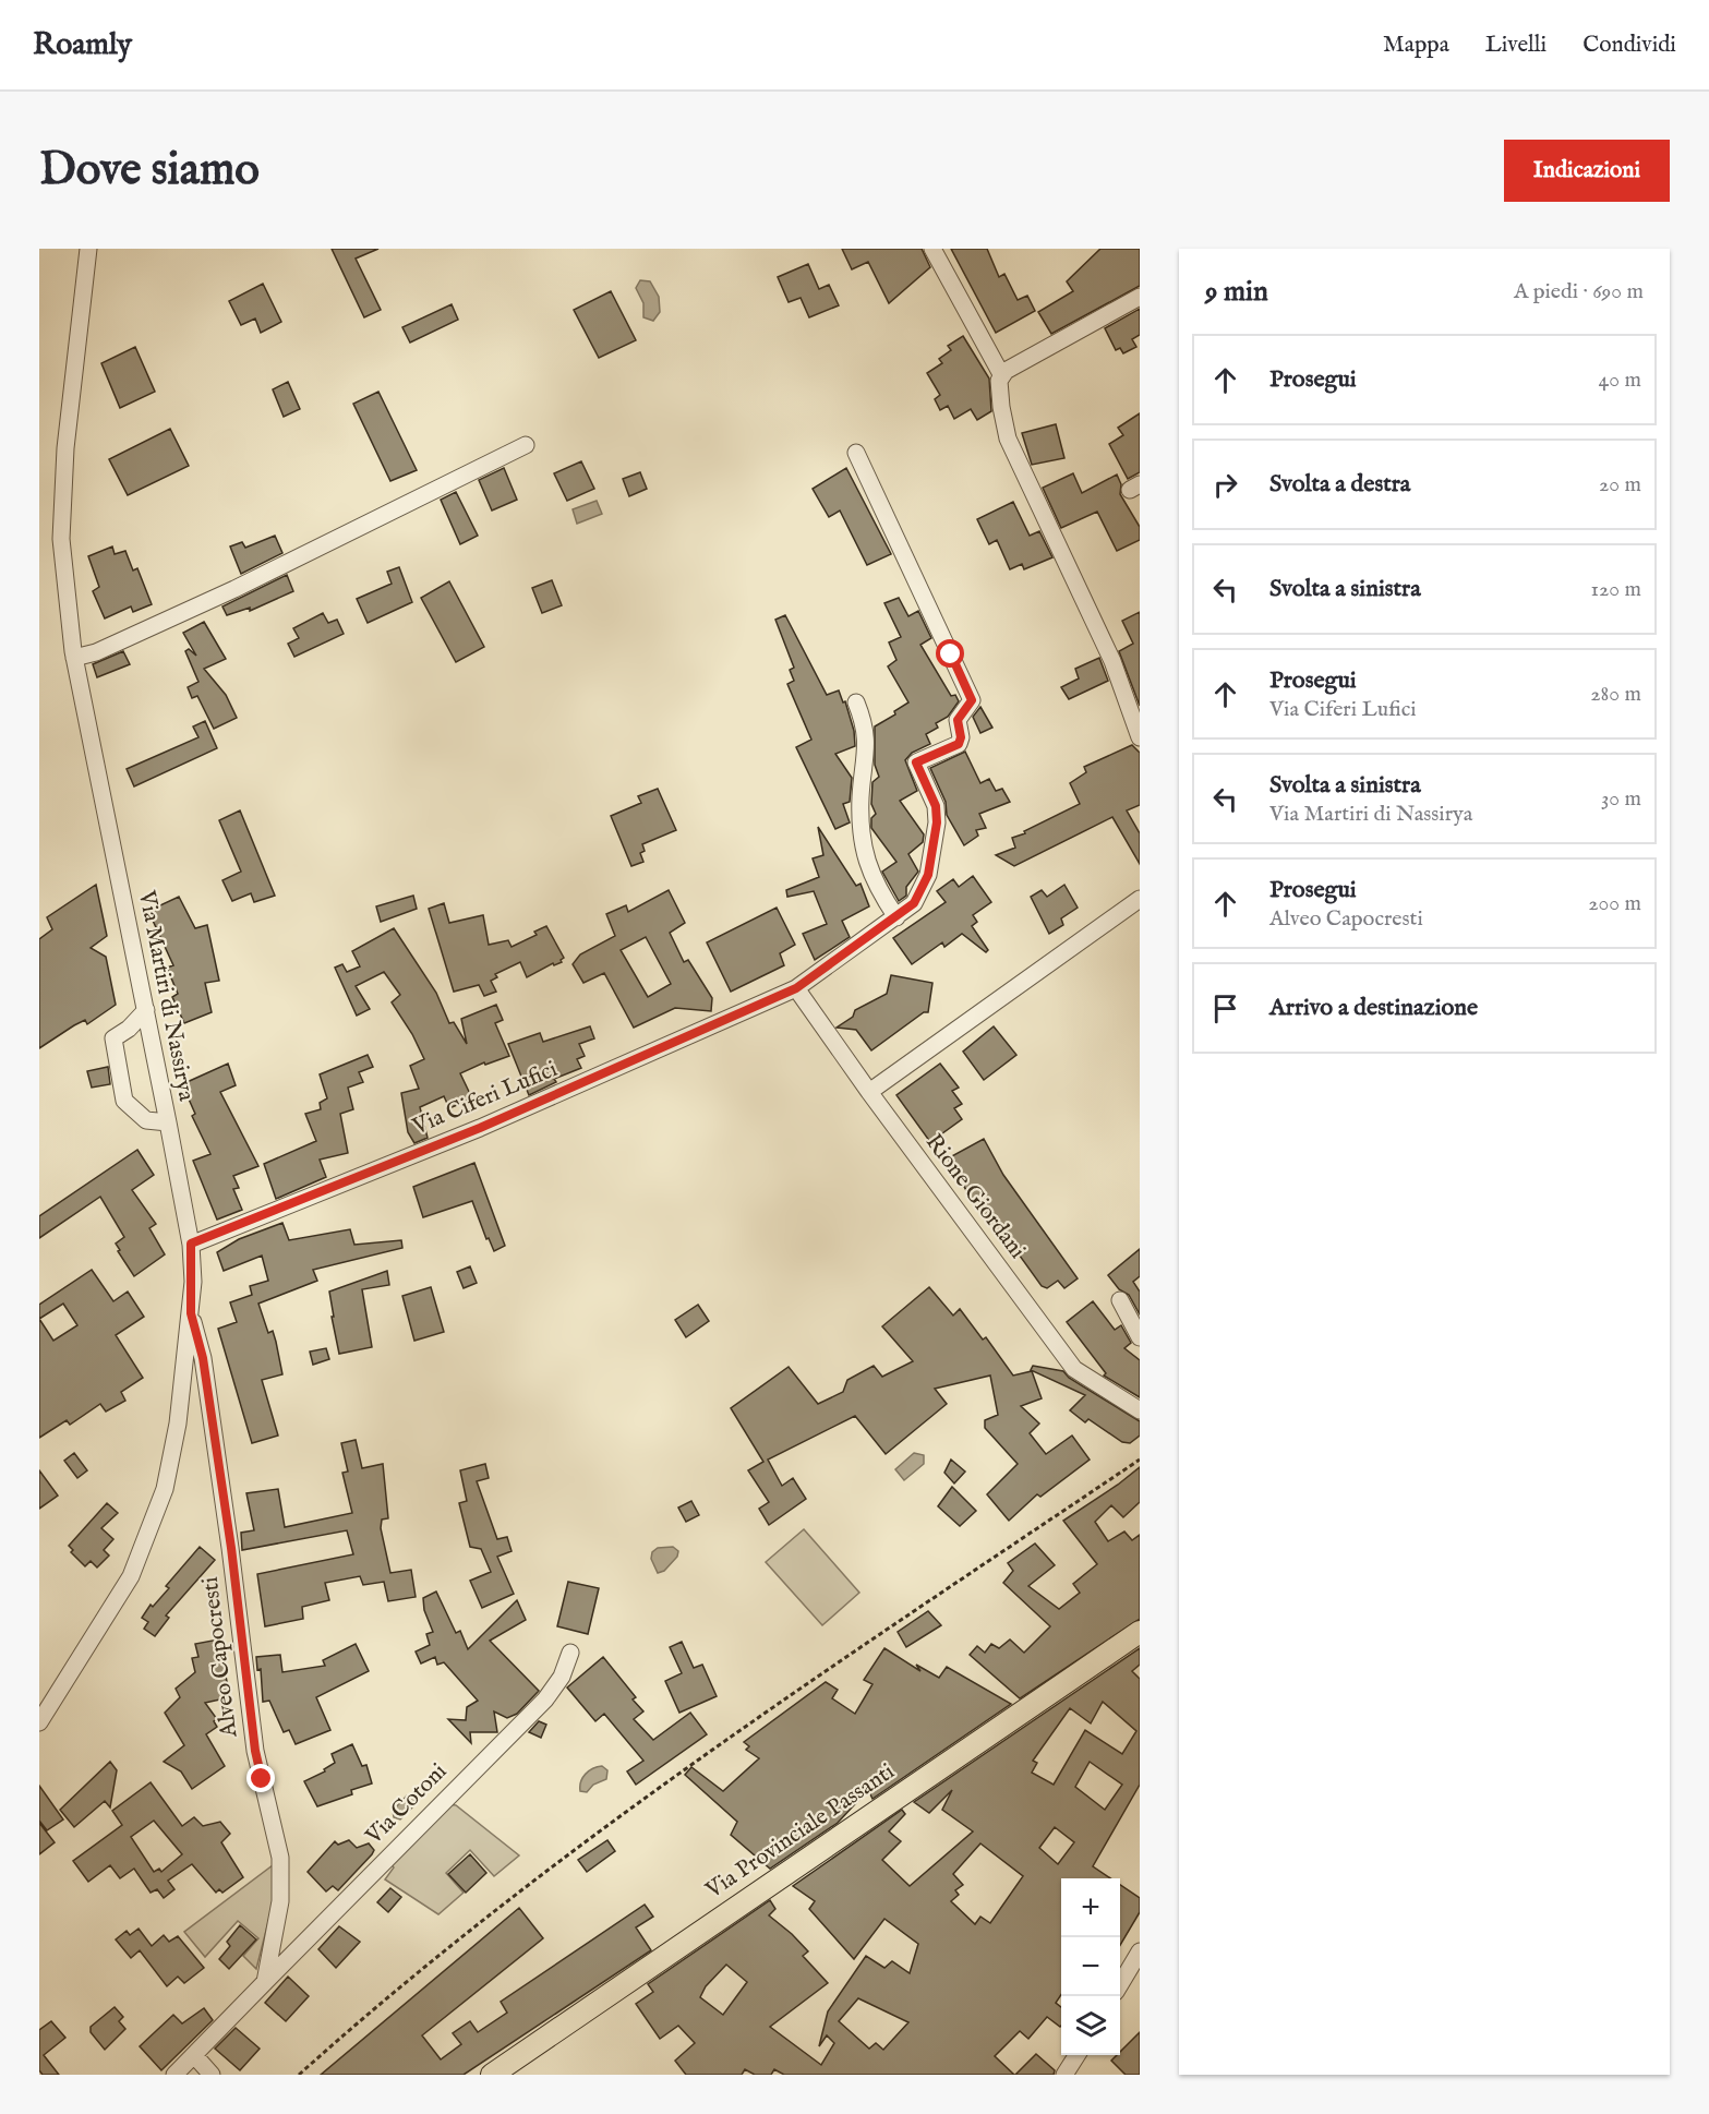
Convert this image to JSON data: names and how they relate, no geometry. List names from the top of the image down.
{
  "streets": {
    "main road": ["Via Provinciale Passanti"],
    "street": [
      "Via Martiri di Nassirya",
      "Via Ciferi Lufici",
      "Rione Giordani",
      "Alveo Capocresti",
      "Via Cotoni"
    ]
  },
  "crossings": [
    ["Via Martiri di Nassirya", "Via Ciferi Lufici"],
    ["Via Martiri di Nassirya", "Alveo Capocresti"],
    ["Via Ciferi Lufici", "Rione Giordani"],
    ["Alveo Capocresti", "Via Cotoni"]
  ],
  "page": {
    "header": "Roamly",
    "nav": ["Mappa", "Livelli", "Condividi"],
    "buttons": "Indicazioni",
    "title": "Dove siamo",
    "heading": ["9 min", "A piedi · 690 m"],
    "list": [
      ["Prosegui", "40 m"],
      ["Svolta a destra", "20 m"],
      ["Svolta a sinistra", "120 m"],
      ["Prosegui", "Via Ciferi Lufici", "280 m"],
      ["Svolta a sinistra", "Via Martiri di Nassirya", "30 m"],
      ["Prosegui", "Alveo Capocresti", "200 m"],
      "Arrivo a destinazione"
    ],
    "map_buttons": ["+", "−"]
  }
}
